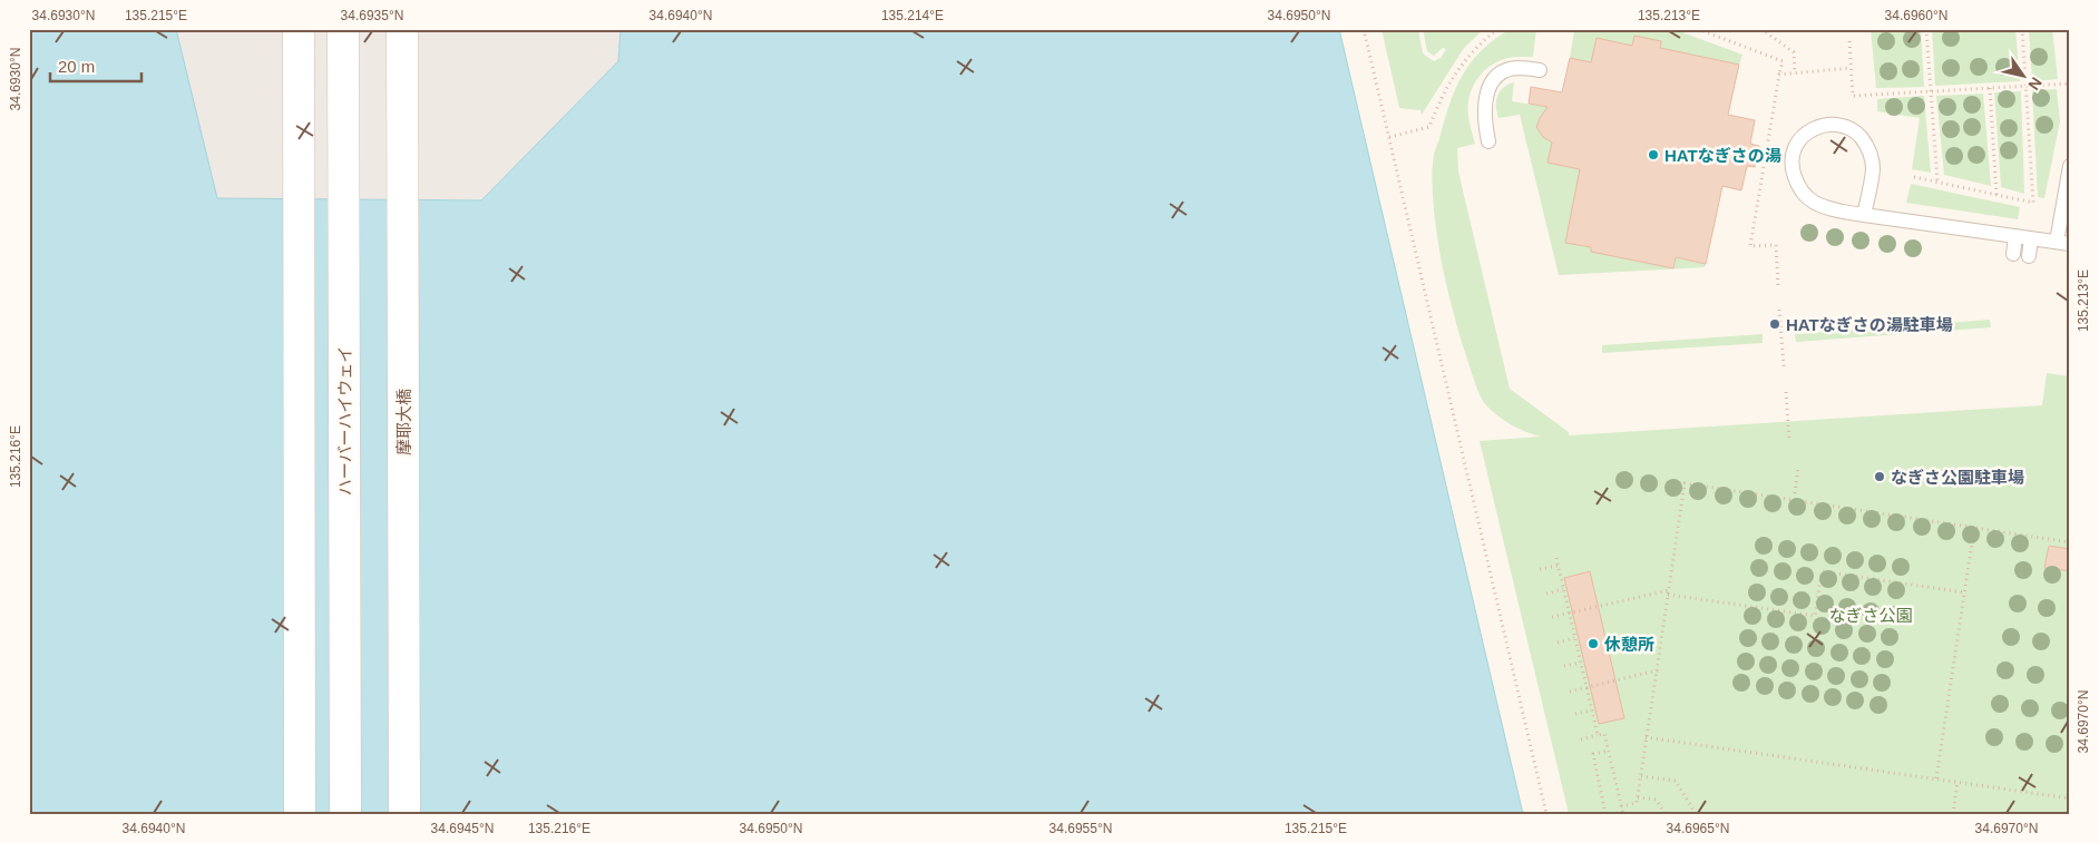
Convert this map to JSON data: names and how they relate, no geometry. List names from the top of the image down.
{
  "streets": {
    "street": ["ハーバーハイウェイ", "摩耶大橋"]
  },
  "parks": ["なぎさ公園"],
  "places": [
    "HATなぎさの湯",
    "HATなぎさの湯駐車場",
    "なぎさ公園駐車場",
    "休憩所"
  ],
  "scale_bar": "20 m",
  "north": "bottom right",
  "coordinates": [
    "34.6930°N",
    "135.215°E",
    "34.6935°N",
    "34.6940°N",
    "135.214°E",
    "34.6950°N",
    "135.213°E",
    "34.6960°N",
    "135.216°E",
    "34.6970°N",
    "34.6945°N",
    "34.6955°N",
    "34.6965°N"
  ]
}
